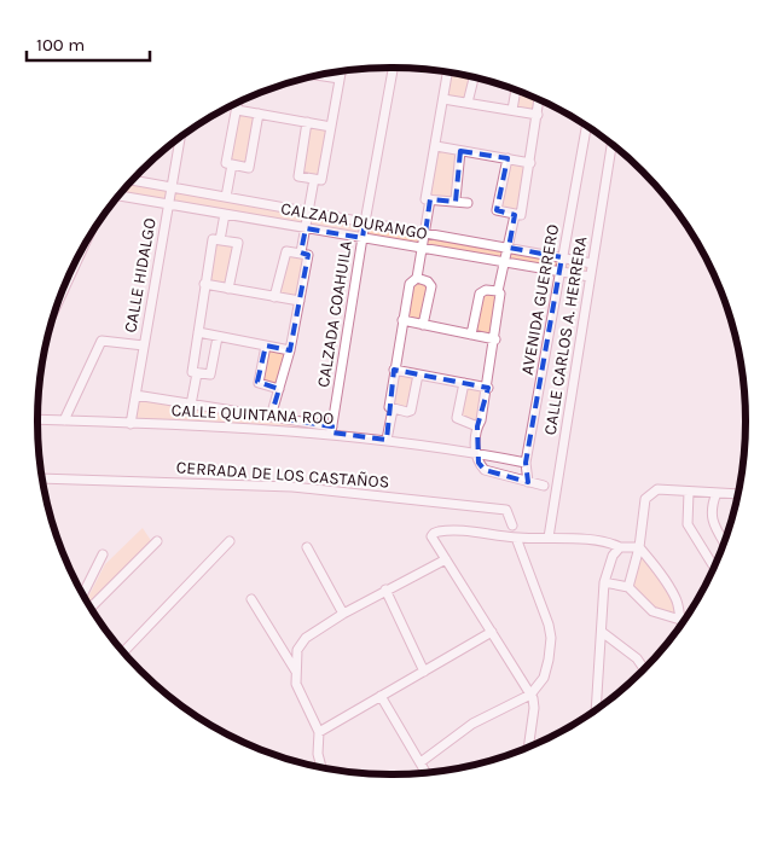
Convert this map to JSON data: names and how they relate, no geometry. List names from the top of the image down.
{
  "streets": {
    "street": [
      "CALZADA DURANGO",
      "CALLE HIDALGO",
      "AVENIDA GUERRERO",
      "CALZADA COAHUILA",
      "CALLE CARLOS A. HERRERA",
      "CALLE QUINTANA ROO",
      "CERRADA DE LOS CASTAÑOS"
    ]
  },
  "crossings": [
    ["CALZADA DURANGO", "CALLE HIDALGO"],
    ["CALZADA DURANGO", "AVENIDA GUERRERO"],
    ["CALZADA DURANGO", "CALZADA COAHUILA"],
    ["CALZADA DURANGO", "CALLE CARLOS A. HERRERA"],
    ["CALLE HIDALGO", "CALLE QUINTANA ROO"],
    ["AVENIDA GUERRERO", "CALLE QUINTANA ROO"],
    ["CALZADA COAHUILA", "CALLE QUINTANA ROO"]
  ],
  "scale_bar": "100 m"
}
